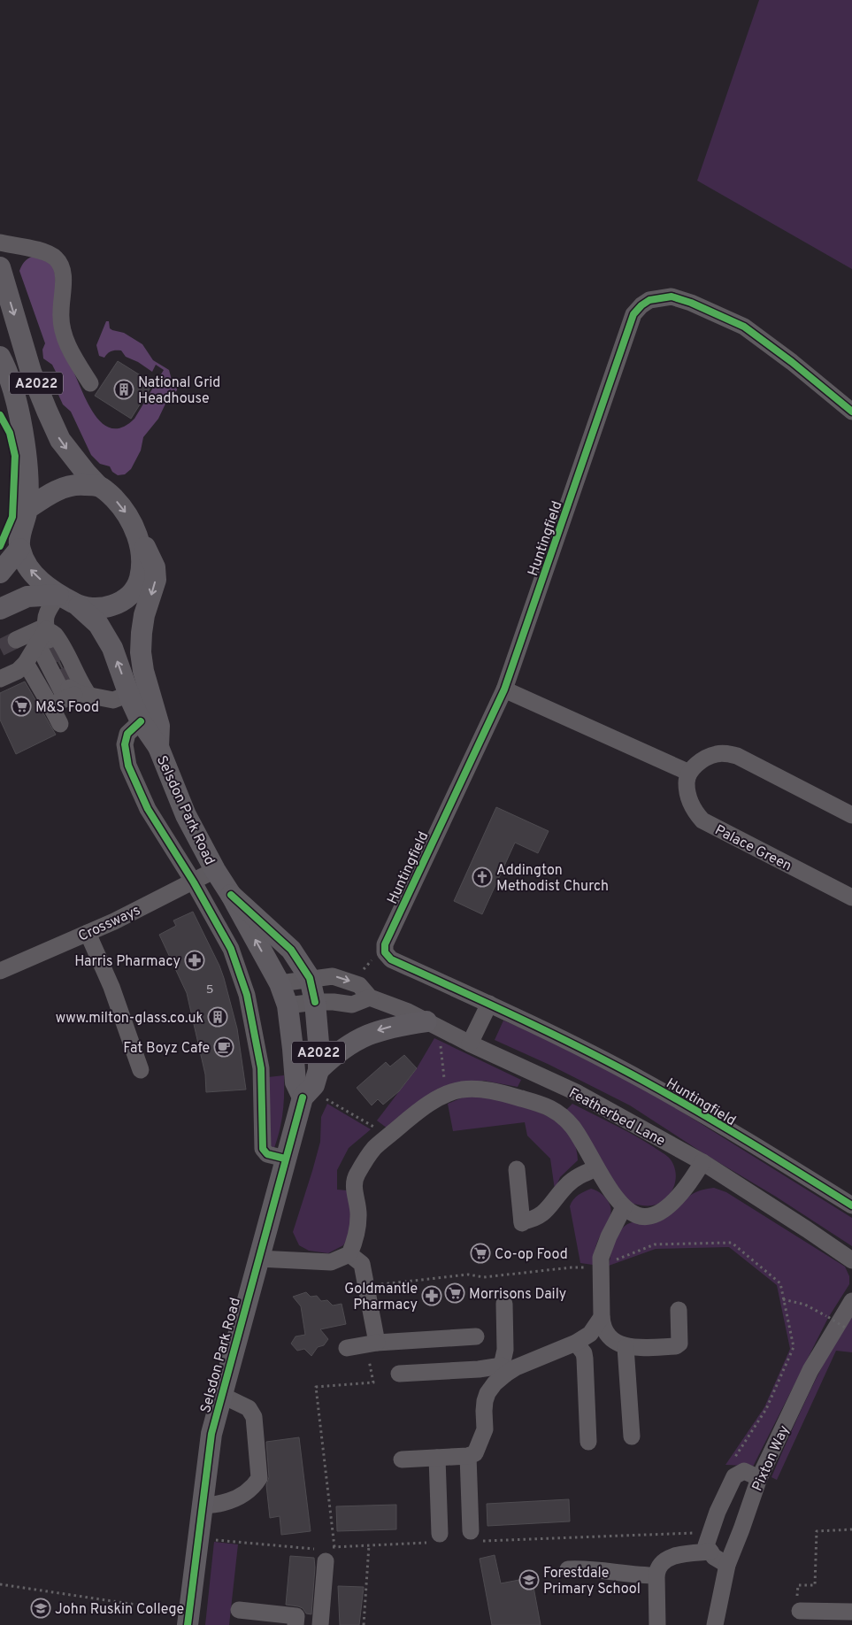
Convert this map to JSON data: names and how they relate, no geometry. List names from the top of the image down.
{
  "streets": {
    "main road": ["A2022", "Selsdon Park Road"],
    "street": [
      "Huntingfield",
      "Palace Green",
      "Crossways",
      "Featherbed Lane",
      "Pixton Way"
    ]
  },
  "crossings": [
    ["A2022", "Selsdon Park Road"],
    ["Selsdon Park Road", "Crossways"],
    ["Selsdon Park Road", "Featherbed Lane"]
  ],
  "places": {
    "building": ["National Grid Headhouse", "www.milton-glass.co.uk"],
    "supermarket": ["M&S Food", "Co-op Food", "Morrisons Daily"],
    "church": ["Addington Methodist Church"],
    "pharmacy": ["Harris Pharmacy", "Goldmantle Pharmacy"],
    "cafe": ["Fat Boyz Cafe"],
    "school or university": ["Forestdale Primary School", "John Ruskin College"]
  },
  "house_numbers": ["5"]
}
